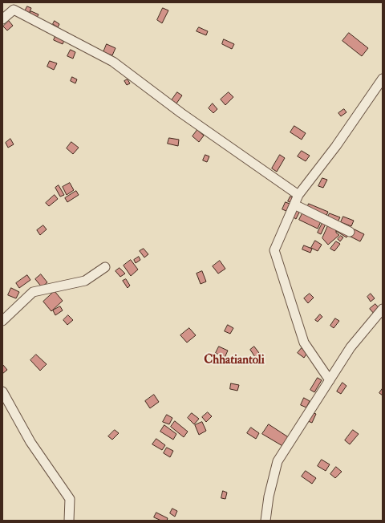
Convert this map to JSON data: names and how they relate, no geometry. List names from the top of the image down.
{
  "districts": ["Chhatiantoli"]
}
